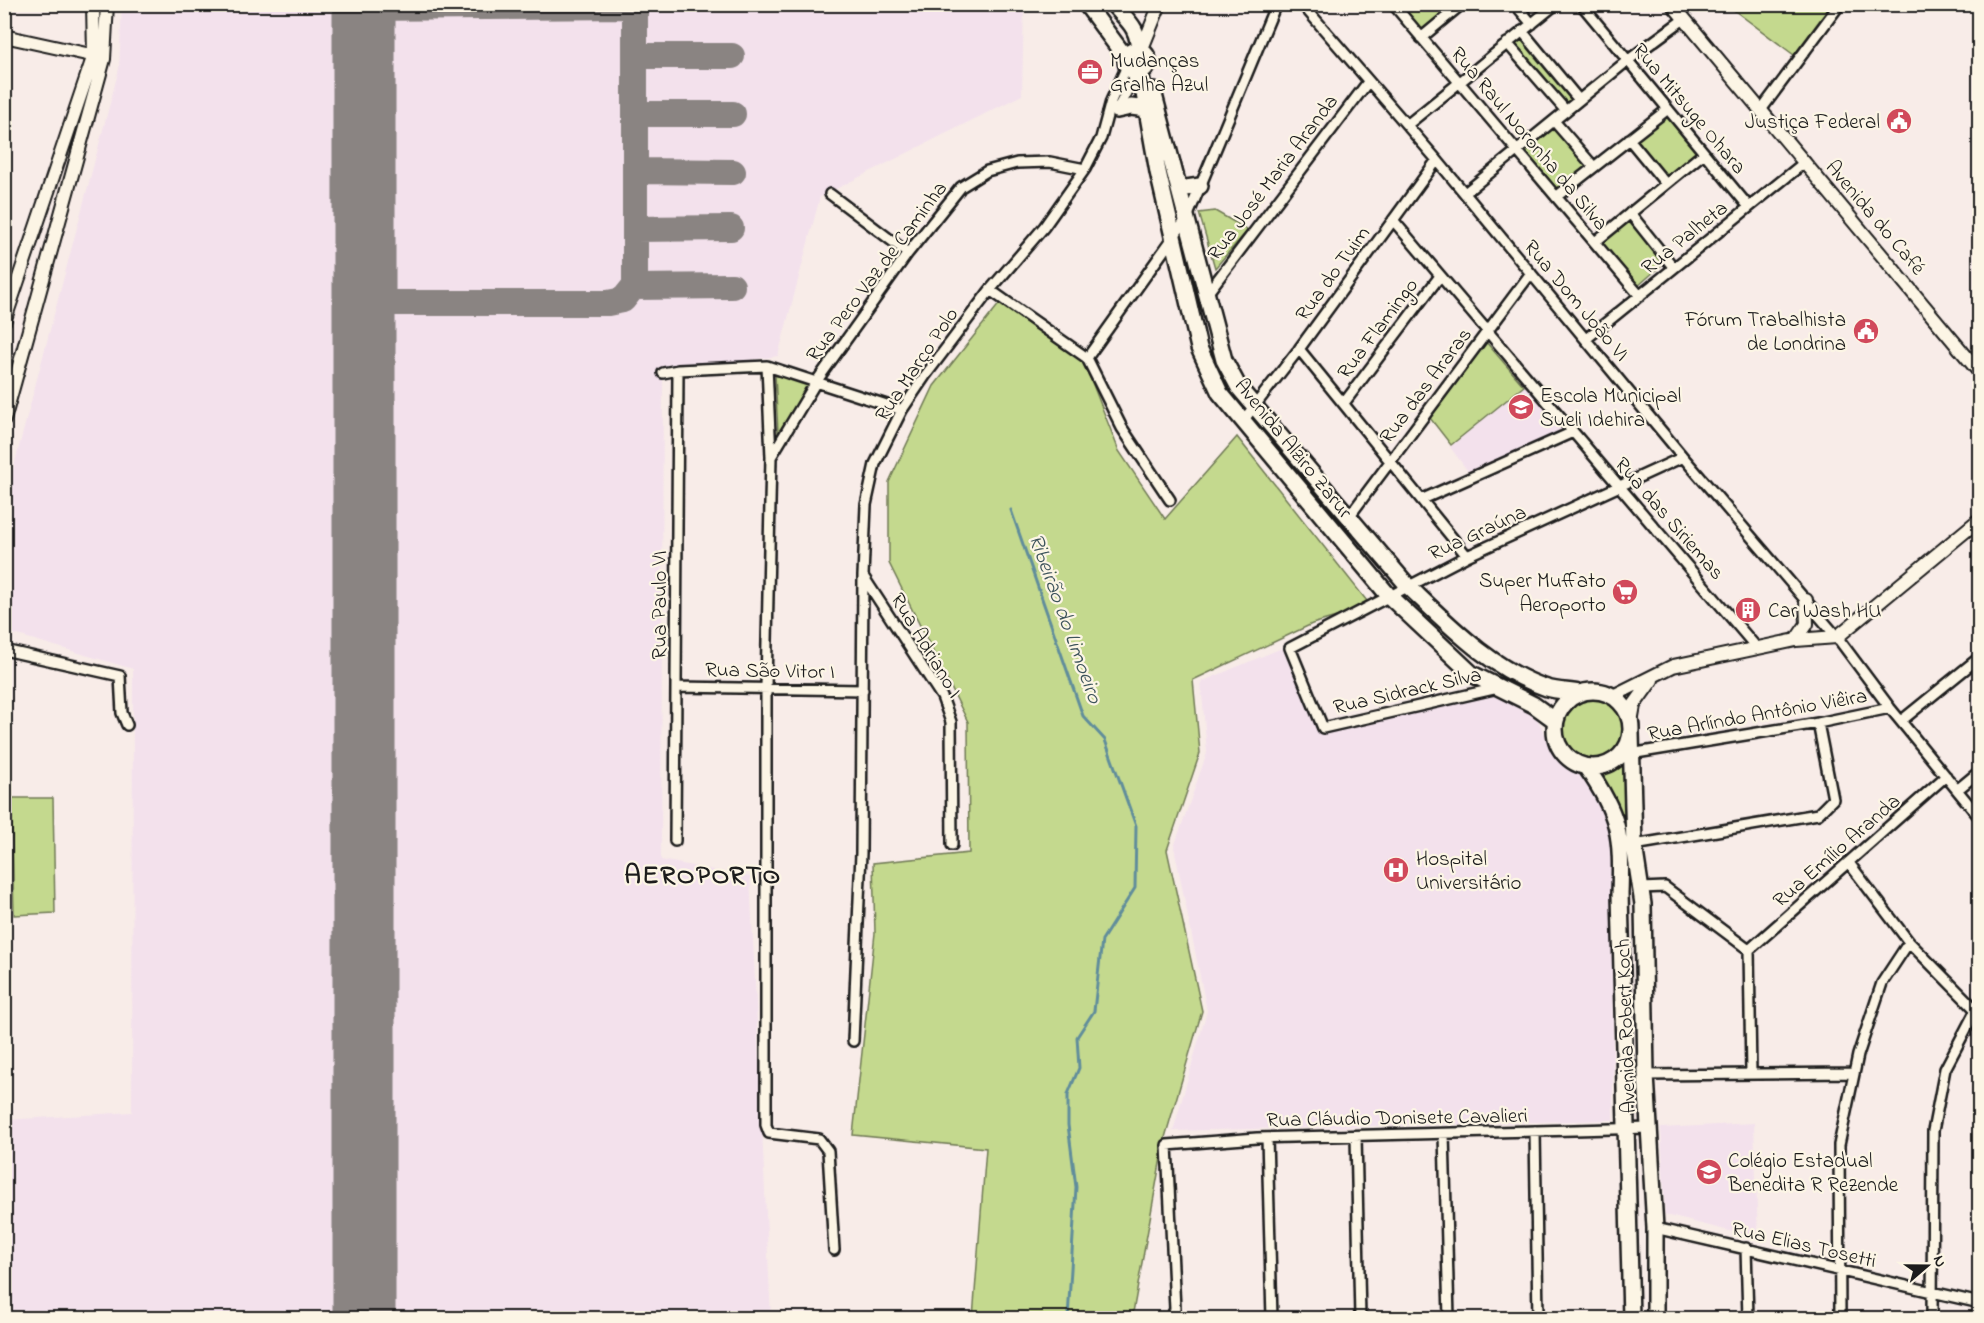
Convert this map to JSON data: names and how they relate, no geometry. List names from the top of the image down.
{
  "streets": {
    "main road": ["Avenida Alziro Zarur", "Avenida Robert Koch"],
    "street": [
      "Rua Mitsuge Ohara",
      "Rua Raul Noronha da Silva",
      "Rua José Maria Aranda",
      "Avenida do Café",
      "Rua Palheta",
      "Rua Pero Vaz de Caminha",
      "Rua do Tuim",
      "Rua Dom João VI",
      "Rua Flamingo",
      "Rua Março Polo",
      "Rua das Araras",
      "Rua das Siriemas",
      "Rua Graúna",
      "Rua Paulo VI",
      "Rua Adriano I",
      "Rua São Vitor I",
      "Rua Sidrack Silva",
      "Rua Arlíndo Antônio Viêira",
      "Rua Emílio Aranda",
      "Rua Cláudio Donisete Cavalieri",
      "Rua Elias Tosetti"
    ]
  },
  "crossings": [
    ["Rua Mitsuge Ohara", "Rua Palheta"],
    ["Rua Raul Noronha da Silva", "Rua Palheta"],
    ["Rua José Maria Aranda", "Rua Dom João VI"],
    ["Rua José Maria Aranda", "Avenida Alziro Zarur"],
    ["Avenida do Café", "Rua Palheta"],
    ["Rua Palheta", "Rua Dom João VI"],
    ["Rua Pero Vaz de Caminha", "Rua Março Polo"],
    ["Rua Pero Vaz de Caminha", "Rua São Vitor I"],
    ["Rua do Tuim", "Rua Dom João VI"],
    ["Rua do Tuim", "Avenida Alziro Zarur"],
    ["Rua do Tuim", "Rua das Siriemas"],
    ["Rua Dom João VI", "Rua das Araras"],
    ["Rua Dom João VI", "Rua Graúna"],
    ["Rua Dom João VI", "Rua Arlíndo Antônio Viêira"],
    ["Rua Dom João VI", "Rua Emílio Aranda"],
    ["Rua Flamingo", "Rua das Siriemas"],
    ["Rua Março Polo", "Avenida Alziro Zarur"],
    ["Rua Março Polo", "Rua Adriano I"],
    ["Rua Março Polo", "Rua São Vitor I"],
    ["Rua das Araras", "Avenida Alziro Zarur"],
    ["Rua das Araras", "Rua das Siriemas"],
    ["Avenida Alziro Zarur", "Rua Graúna"],
    ["Avenida Alziro Zarur", "Rua Sidrack Silva"],
    ["Avenida Alziro Zarur", "Avenida Robert Koch"],
    ["Rua das Siriemas", "Rua Graúna"],
    ["Rua Graúna", "Rua Sidrack Silva"],
    ["Rua Paulo VI", "Rua São Vitor I"],
    ["Rua Arlíndo Antônio Viêira", "Avenida Robert Koch"],
    ["Avenida Robert Koch", "Rua Cláudio Donisete Cavalieri"],
    ["Avenida Robert Koch", "Rua Elias Tosetti"]
  ],
  "districts": ["AEROPORTO"],
  "water": ["Ribeirão do Limoeiro"],
  "places": {
    "office": ["Mudanças Gralha Azul"],
    "public building": ["Justiça Federal", "Fórum Trabalhista de Londrina"],
    "school or university": ["Escola Municipal Sueli Idehira", "Colégio Estadual Benedita R Rezende"],
    "supermarket": ["Super Muffato Aeroporto"],
    "building": ["Car Wash HU"],
    "hospital": ["Hospital Universitário"]
  },
  "north": "right"
}
